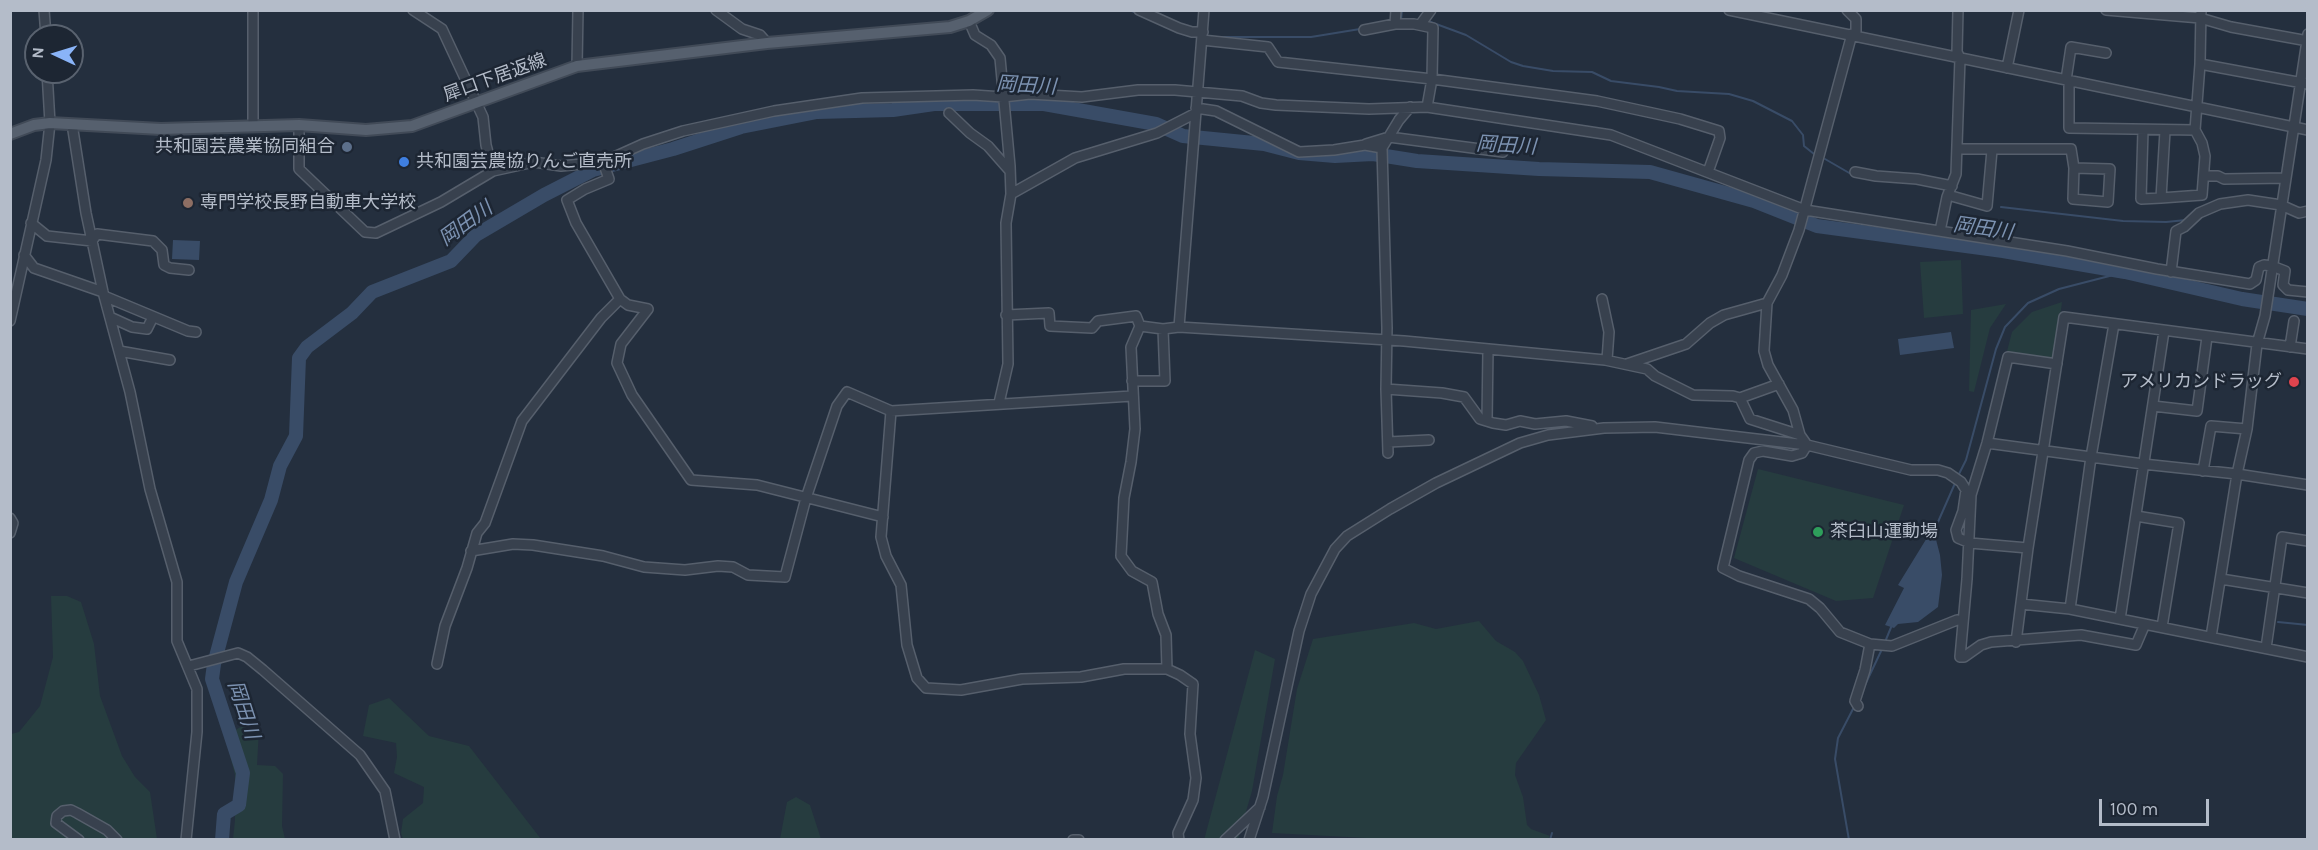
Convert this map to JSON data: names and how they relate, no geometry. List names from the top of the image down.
{
  "streets": {
    "main road": ["犀口下居返線"]
  },
  "water": ["岡田川"],
  "places": [
    "共和園芸農業協同組合",
    "共和園芸農協りんご直売所",
    "専門学校長野自動車大学校",
    "アメリカンドラッグ",
    "茶臼山運動場"
  ],
  "scale_bar": "100 m",
  "north": "left"
}
